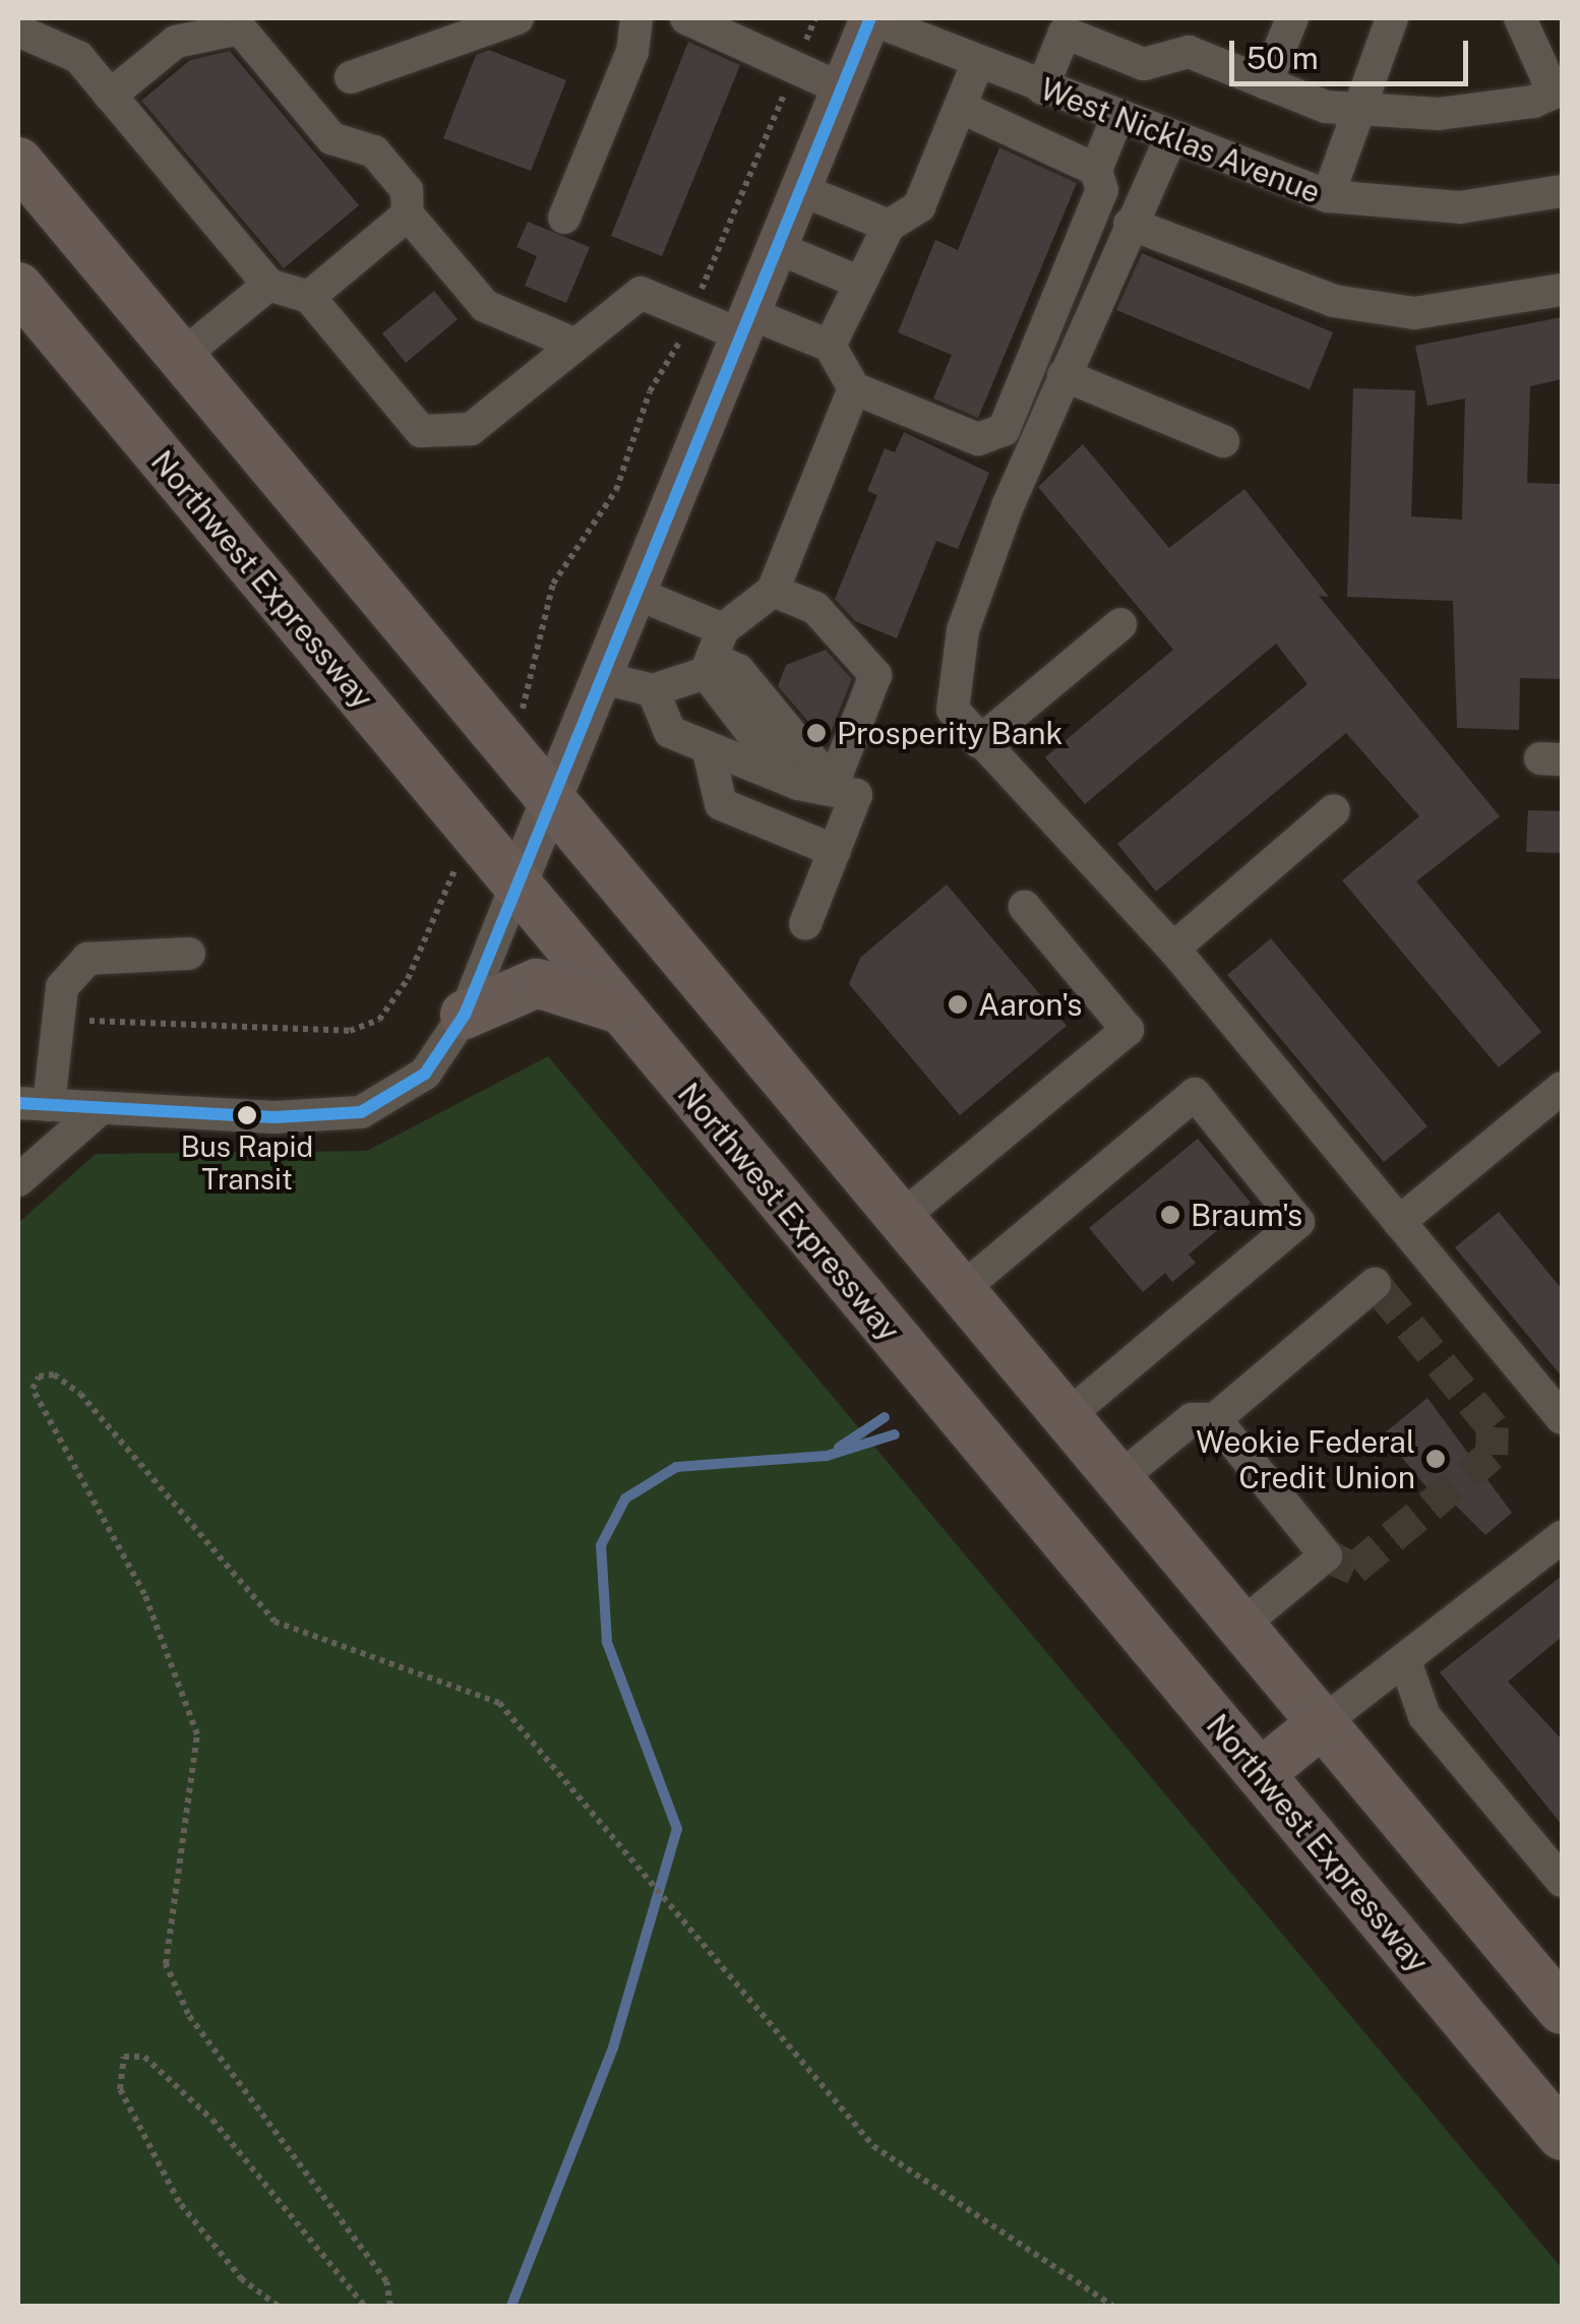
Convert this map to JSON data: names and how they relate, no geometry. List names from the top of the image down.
{
  "streets": {
    "highway": ["Northwest Expressway"],
    "street": ["West Nicklas Avenue"]
  },
  "places": [
    "Prosperity Bank",
    "Aaron's",
    "Bus Rapid Transit",
    "Braum's",
    "Weokie Federal Credit Union"
  ],
  "scale_bar": "50 m"
}
